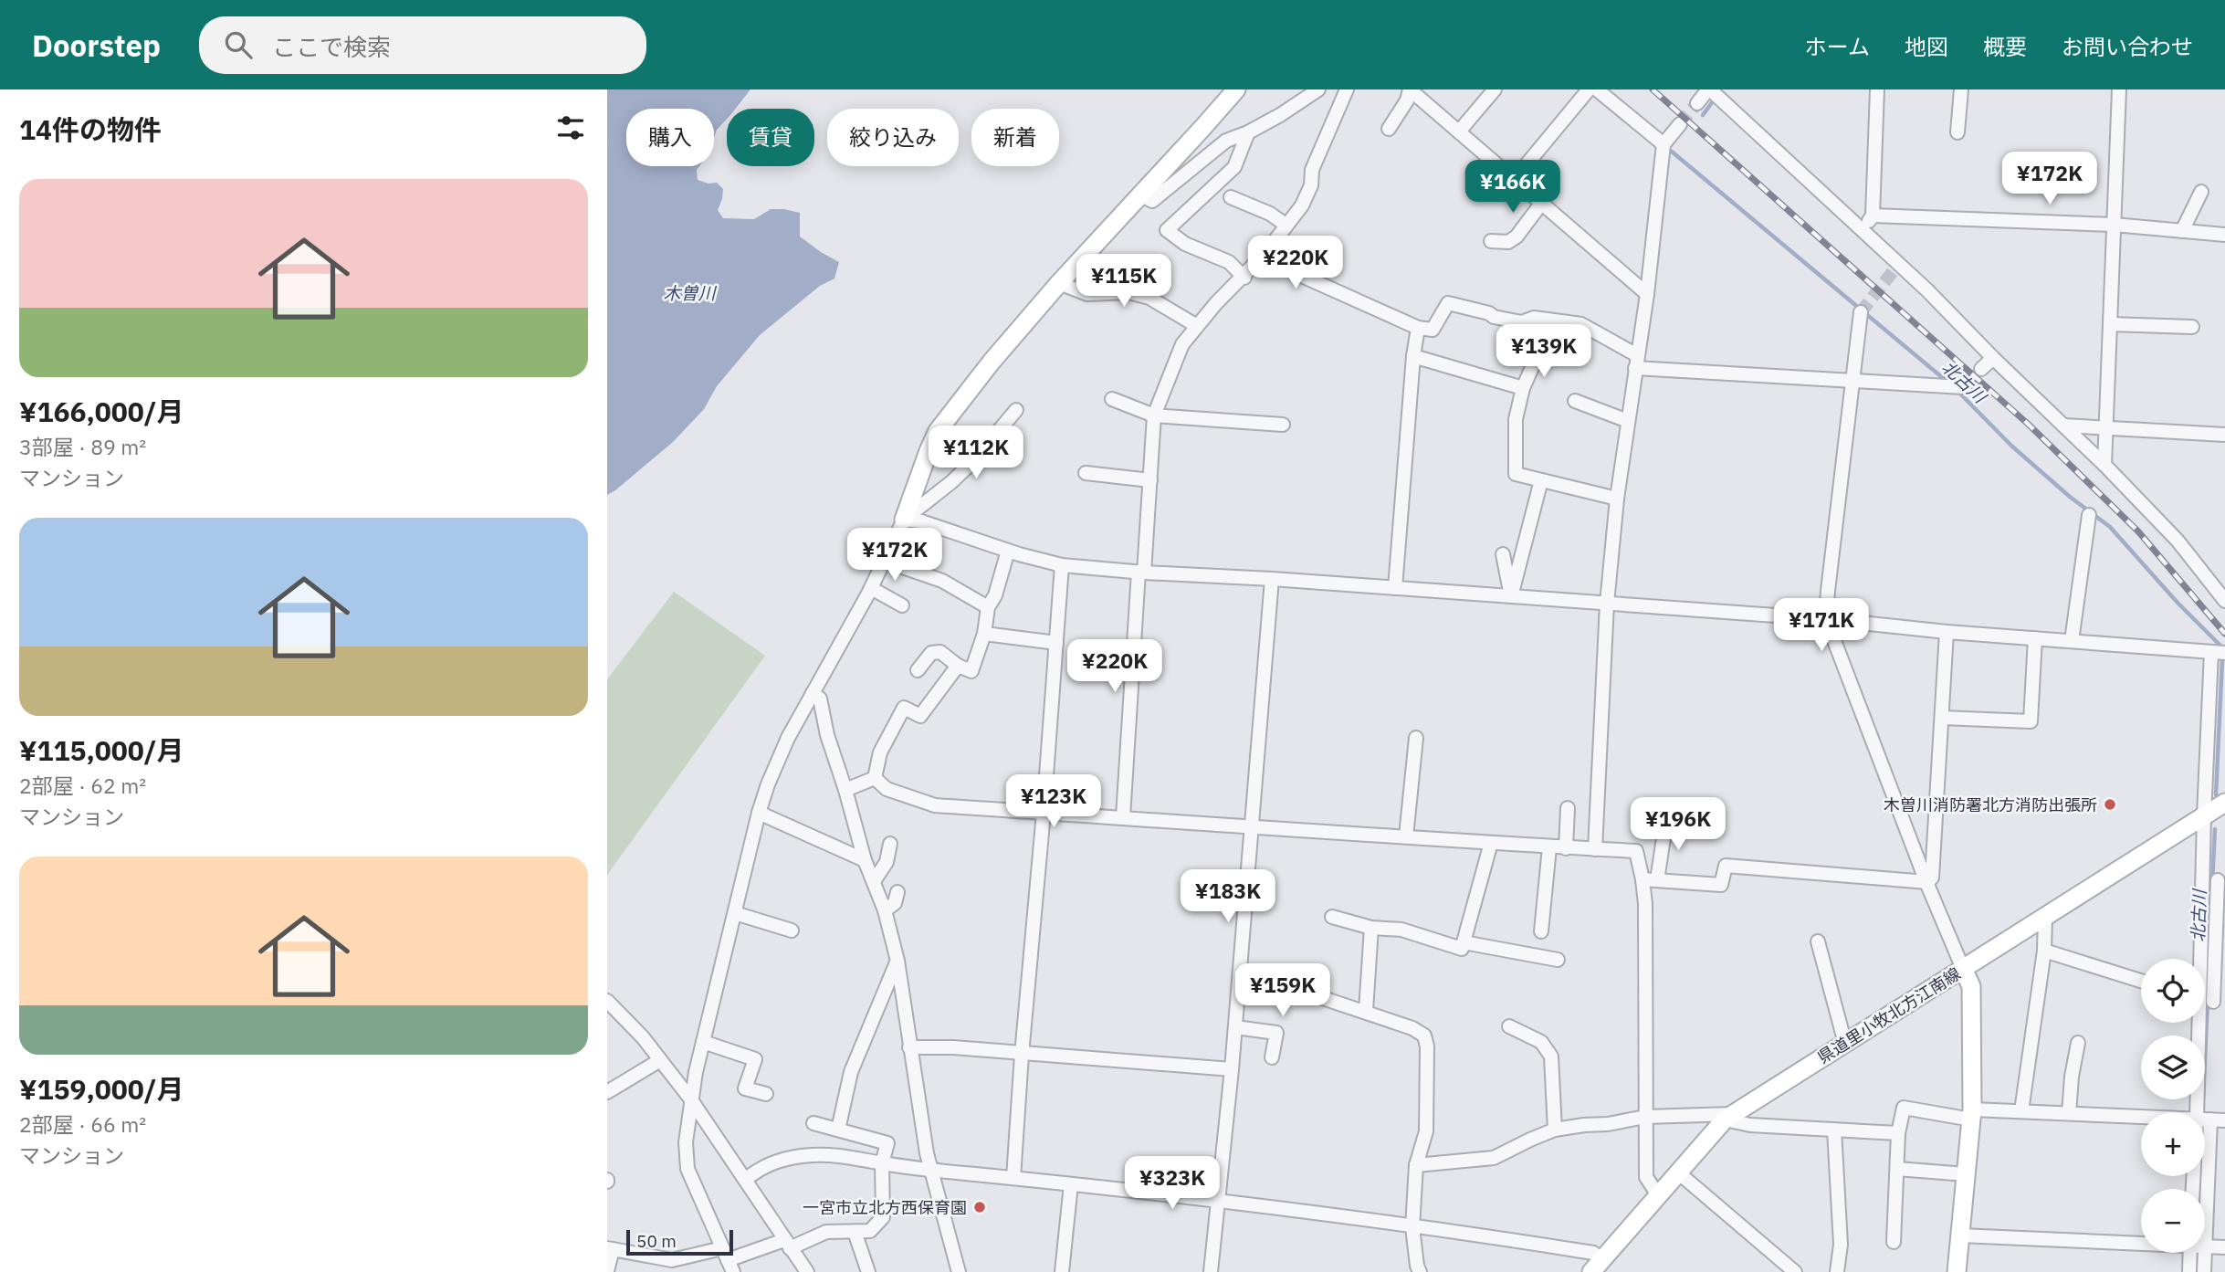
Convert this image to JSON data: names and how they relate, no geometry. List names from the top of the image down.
{
  "streets": {
    "street": ["県道里小牧北方江南線"]
  },
  "water": ["木曽川", "北古川"],
  "places": ["木曽川消防署北方消防出張所", "一宮市立北方西保育園"],
  "scale_bar": "50 m",
  "page": {
    "header": "Doorstep",
    "search": "ここで検索",
    "nav": [
      "ホーム",
      "地図",
      "概要",
      "お問い合わせ"
    ],
    "heading": "14件の物件",
    "chip": [
      "購入",
      "賃貸",
      "絞り込み",
      "新着"
    ],
    "price": [
      "¥172K",
      "¥166K",
      "¥220K",
      "¥115K",
      "¥139K",
      "¥112K",
      "¥172K",
      "¥171K",
      "¥220K",
      "¥123K",
      "¥196K",
      "¥183K",
      "¥159K",
      "¥323K"
    ],
    "list": [
      {
        "name": "¥166,000/月",
        "note": "3部屋 · 89 m² · マンション"
      },
      {
        "name": "¥115,000/月",
        "note": "2部屋 · 62 m² · マンション"
      },
      {
        "name": "¥159,000/月",
        "note": "2部屋 · 66 m² · マンション"
      }
    ],
    "map_buttons": ["+", "−"],
    "scale": "50 m"
  }
}
